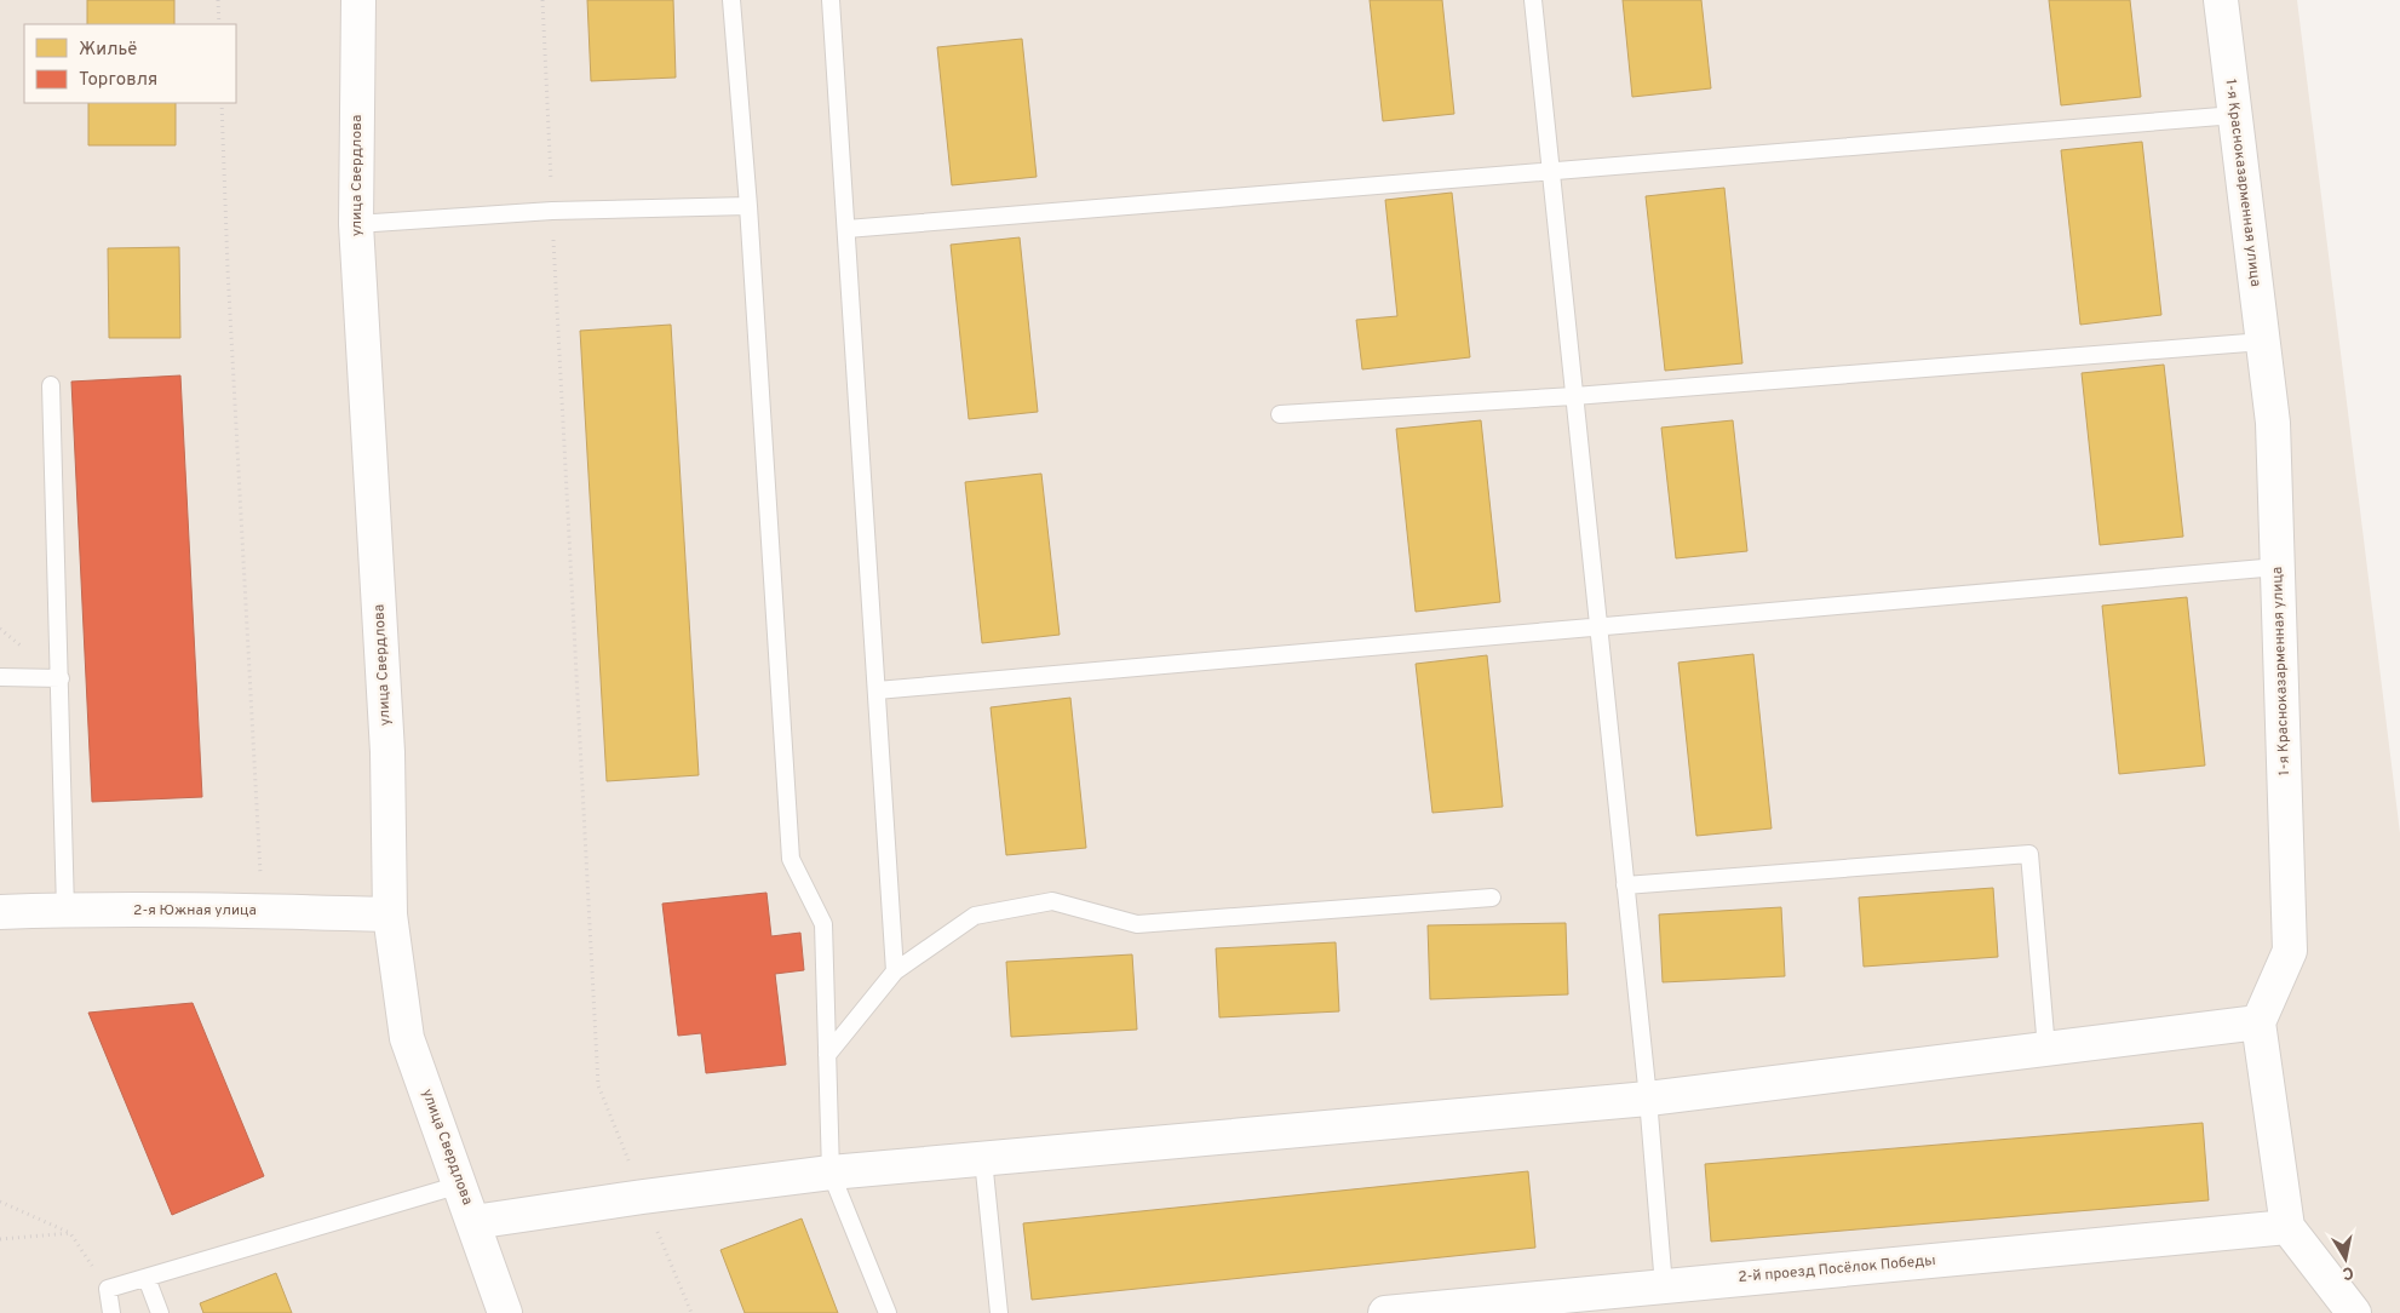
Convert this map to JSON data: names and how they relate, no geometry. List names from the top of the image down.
{
  "streets": {
    "street": [
      "улица Свердлова",
      "1-я Красноказарменная улица",
      "2-я Южная улица",
      "2-й проезд Посёлок Победы"
    ]
  },
  "crossings": [
    ["улица Свердлова", "2-я Южная улица"]
  ],
  "legend": ["Жильё", "Торговля"],
  "north": "bottom"
}
